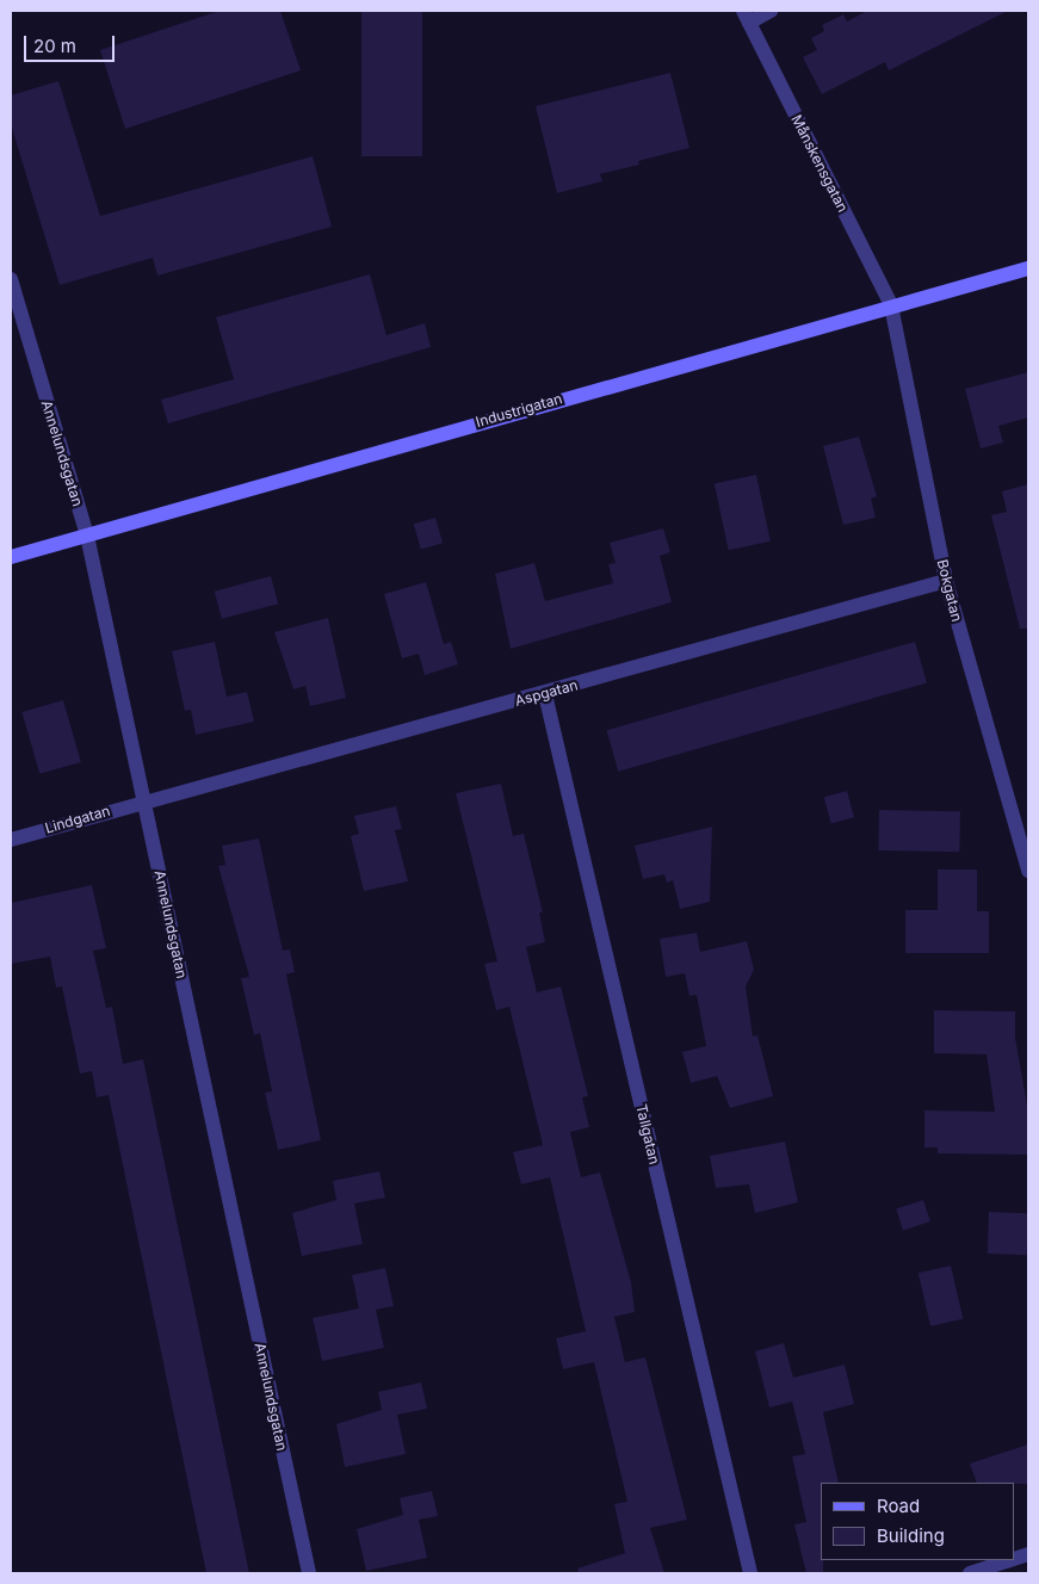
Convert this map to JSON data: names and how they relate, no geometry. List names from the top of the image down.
{
  "streets": {
    "street": [
      "Månskensgatan",
      "Industrigatan",
      "Annelundsgatan",
      "Bokgatan",
      "Aspgatan",
      "Lindgatan",
      "Tallgatan"
    ]
  },
  "crossings": [
    ["Månskensgatan", "Industrigatan"],
    ["Månskensgatan", "Bokgatan"],
    ["Industrigatan", "Annelundsgatan"],
    ["Industrigatan", "Bokgatan"],
    ["Annelundsgatan", "Aspgatan"],
    ["Annelundsgatan", "Lindgatan"],
    ["Bokgatan", "Aspgatan"],
    ["Aspgatan", "Lindgatan"],
    ["Aspgatan", "Tallgatan"]
  ],
  "legend": ["Road", "Building"],
  "scale_bar": "20 m"
}
